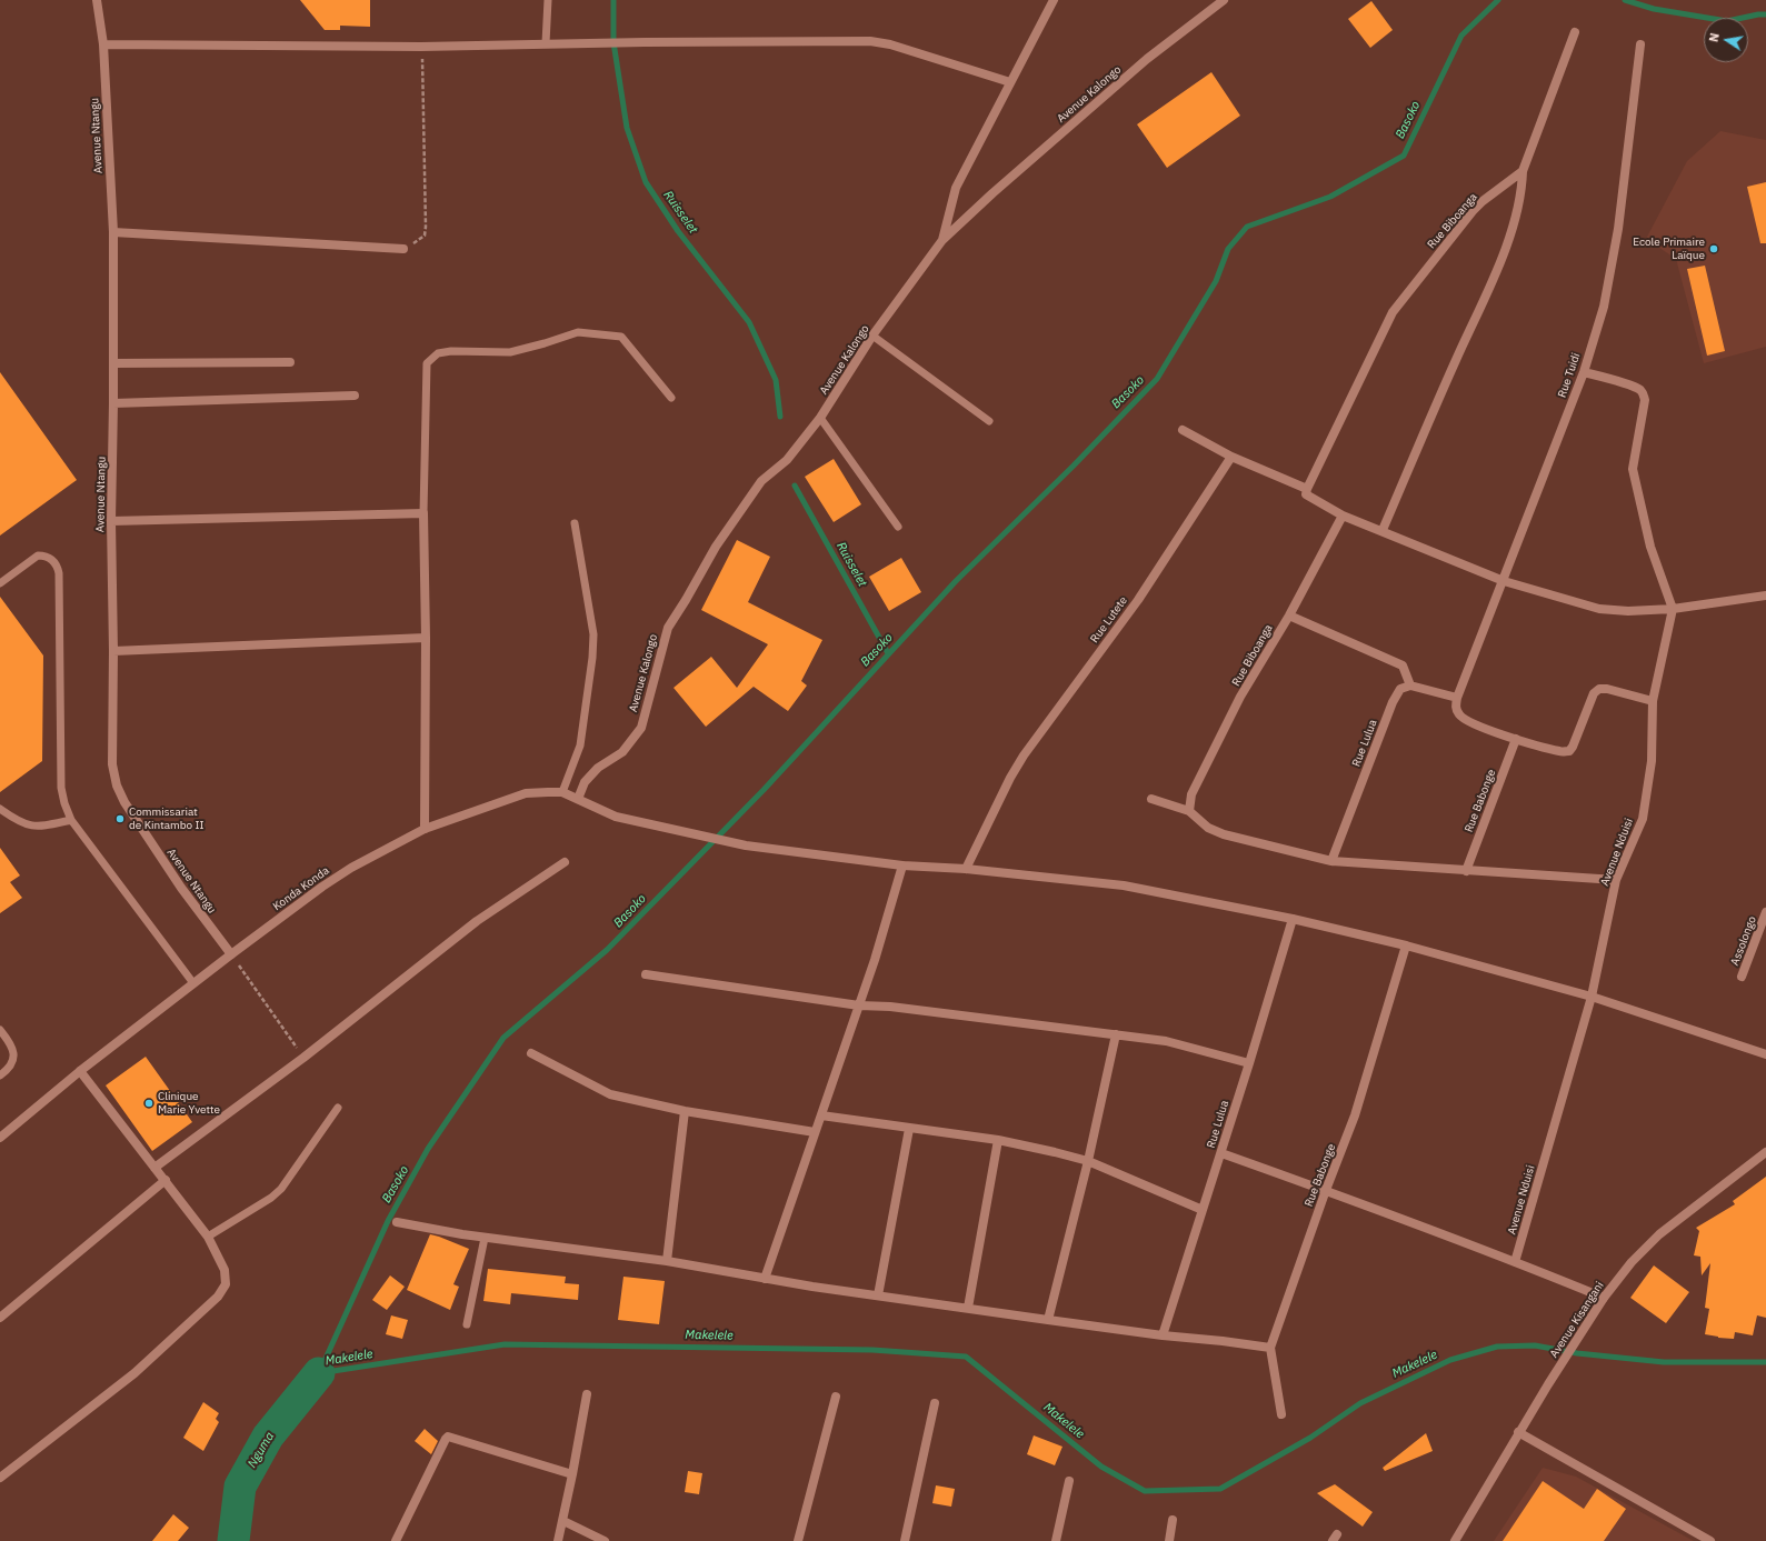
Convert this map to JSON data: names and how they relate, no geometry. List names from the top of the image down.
{
  "streets": {
    "street": [
      "Avenue Kalongo",
      "Avenue Ntangu",
      "Rue Biboanga",
      "Rue Tuidi",
      "Rue Lutete",
      "Rue Lulua",
      "Rue Babonge",
      "Avenue Nduisi",
      "Konda Konda",
      "Assolongo",
      "Avenue Kisangani"
    ]
  },
  "crossings": [
    ["Avenue Kalongo", "Konda Konda"],
    ["Avenue Ntangu", "Konda Konda"],
    ["Rue Lutete", "Konda Konda"],
    ["Rue Lulua", "Konda Konda"],
    ["Rue Babonge", "Konda Konda"],
    ["Avenue Nduisi", "Konda Konda"]
  ],
  "water": [
    "Basoko",
    "Ruisselet",
    "Makelele",
    "Nguma"
  ],
  "places": ["Ecole Primaire Laïque", "Commissariat de Kintambo II", "Clinique Marie Yvette"],
  "north": "left"
}
